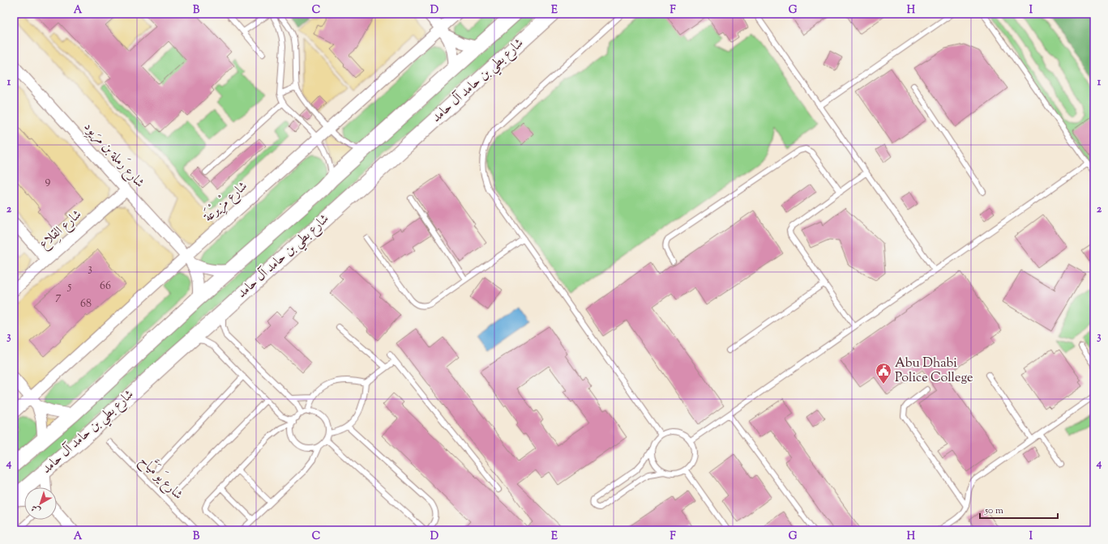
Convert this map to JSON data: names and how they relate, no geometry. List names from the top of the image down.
{
  "streets": {
    "street": [
      "شارع بطي بن حامد آل حامد",
      "شارع رَملة بن مرَيوِد",
      "شارع مْزِيرْعَة",
      "شارع القِلاع"
    ],
    "lane": ["شارع يَو مَيَّاح"]
  },
  "crossings": [
    ["شارع بطي بن حامد آل حامد", "شارع رَملة بن مرَيوِد"],
    ["شارع رَملة بن مرَيوِد", "شارع مْزِيرْعَة"],
    ["شارع رَملة بن مرَيوِد", "شارع القِلاع"]
  ],
  "places": {
    "public building": ["Abu Dhabi Police College"]
  },
  "house_numbers": [
    "9",
    "3",
    "5",
    "66",
    "7",
    "68"
  ],
  "scale_bar": "50 m",
  "north": "bottom left",
  "grid": {
    "columns": [
      "A",
      "B",
      "C",
      "D",
      "E",
      "F",
      "G",
      "H",
      "I"
    ],
    "rows": [
      "1",
      "2",
      "3",
      "4"
    ]
  }
}
